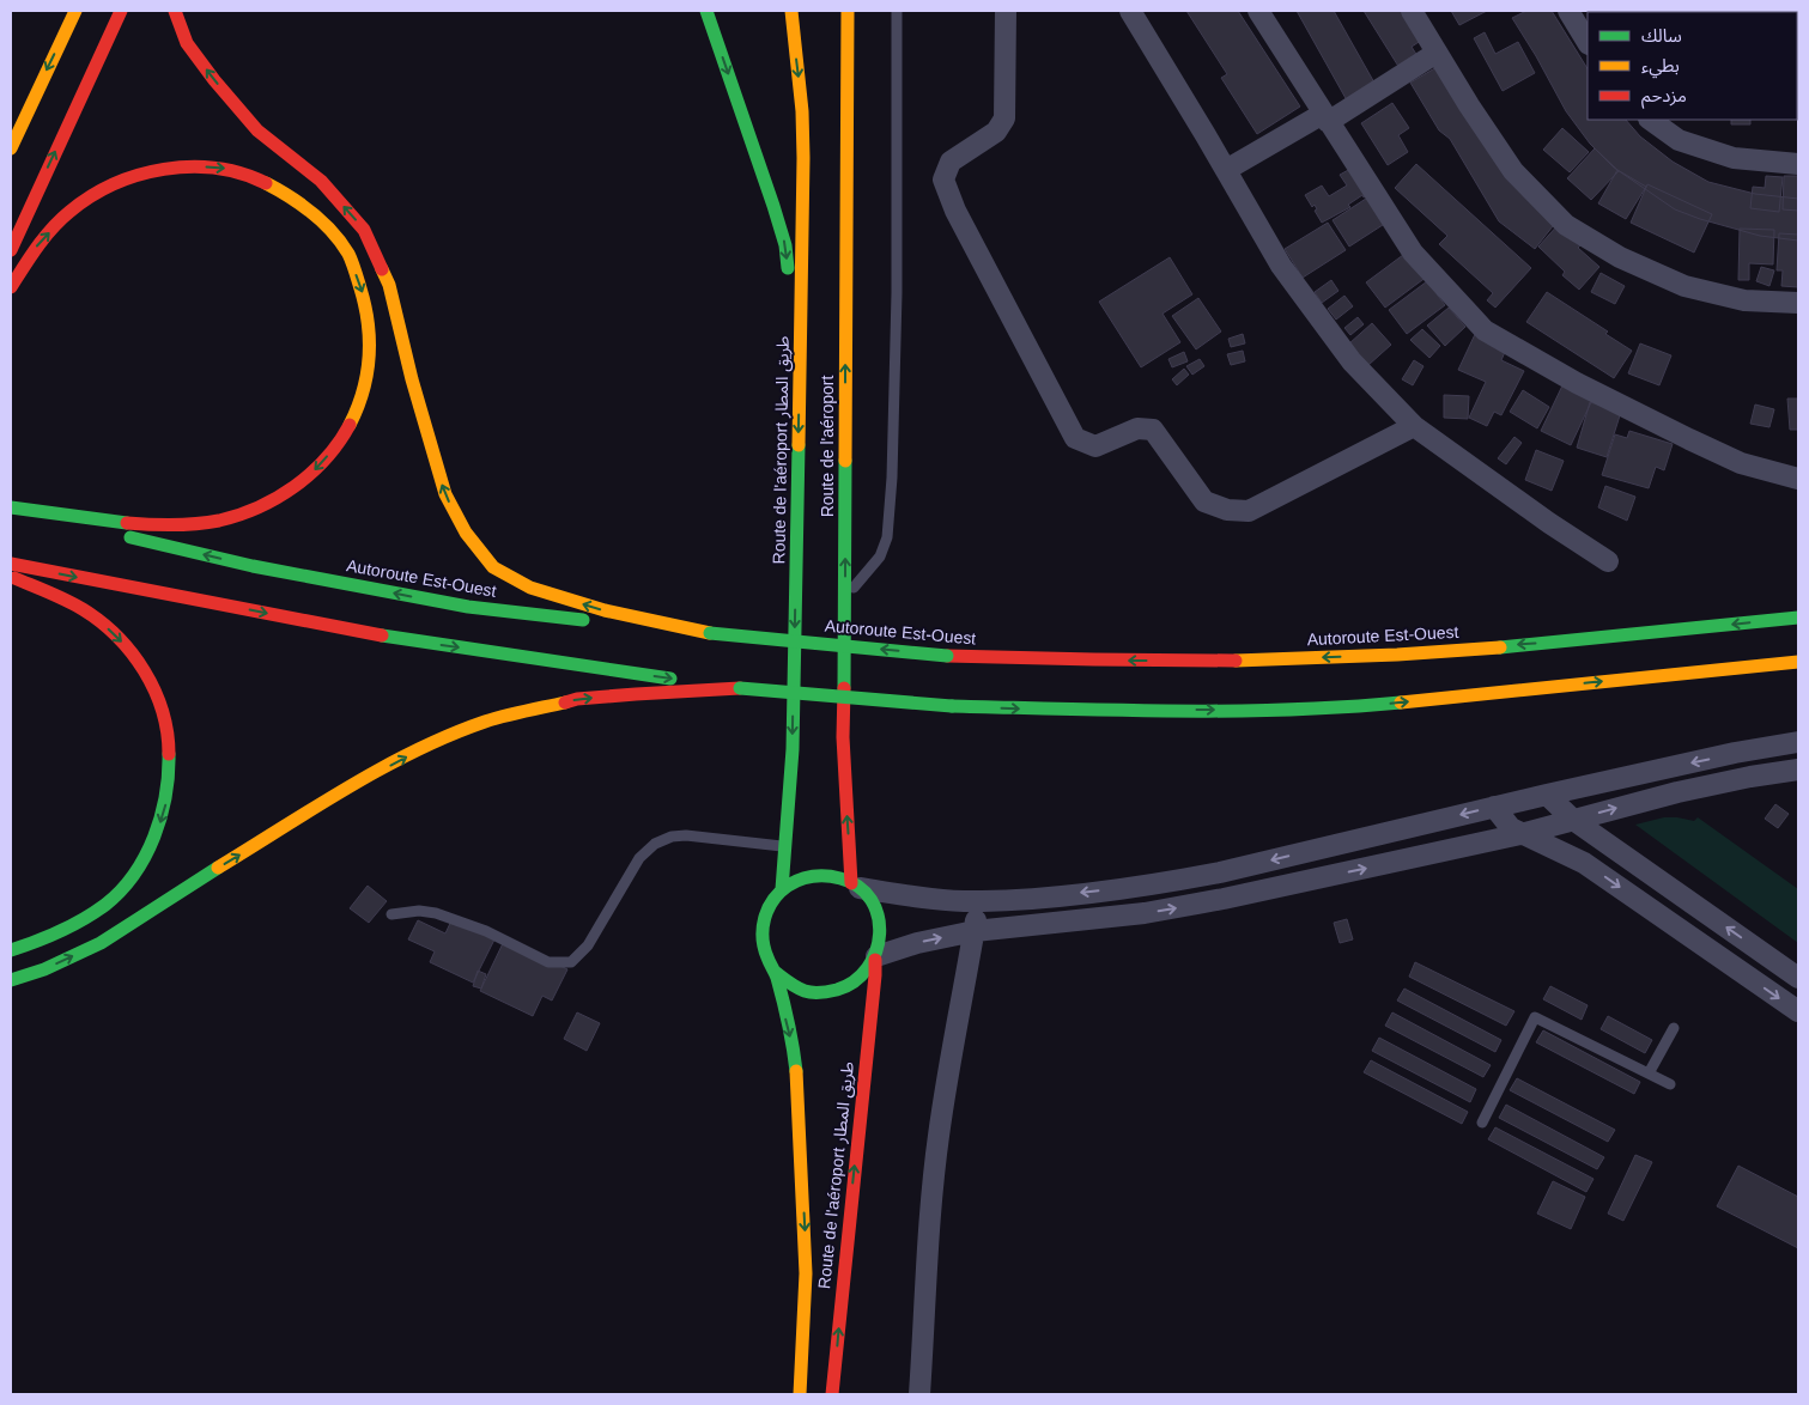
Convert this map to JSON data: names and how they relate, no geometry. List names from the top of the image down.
{
  "streets": {
    "highway": ["Route de l'aéroport", "Route de l'aéroport طريق المطار", "Autoroute Est-Ouest"]
  },
  "crossings": [
    ["Route de l'aéroport", "Route de l'aéroport طريق المطار"]
  ],
  "one_way": ["Route de l'aéroport"],
  "legend": ["سالك", "بطيء", "مزدحم"]
}
